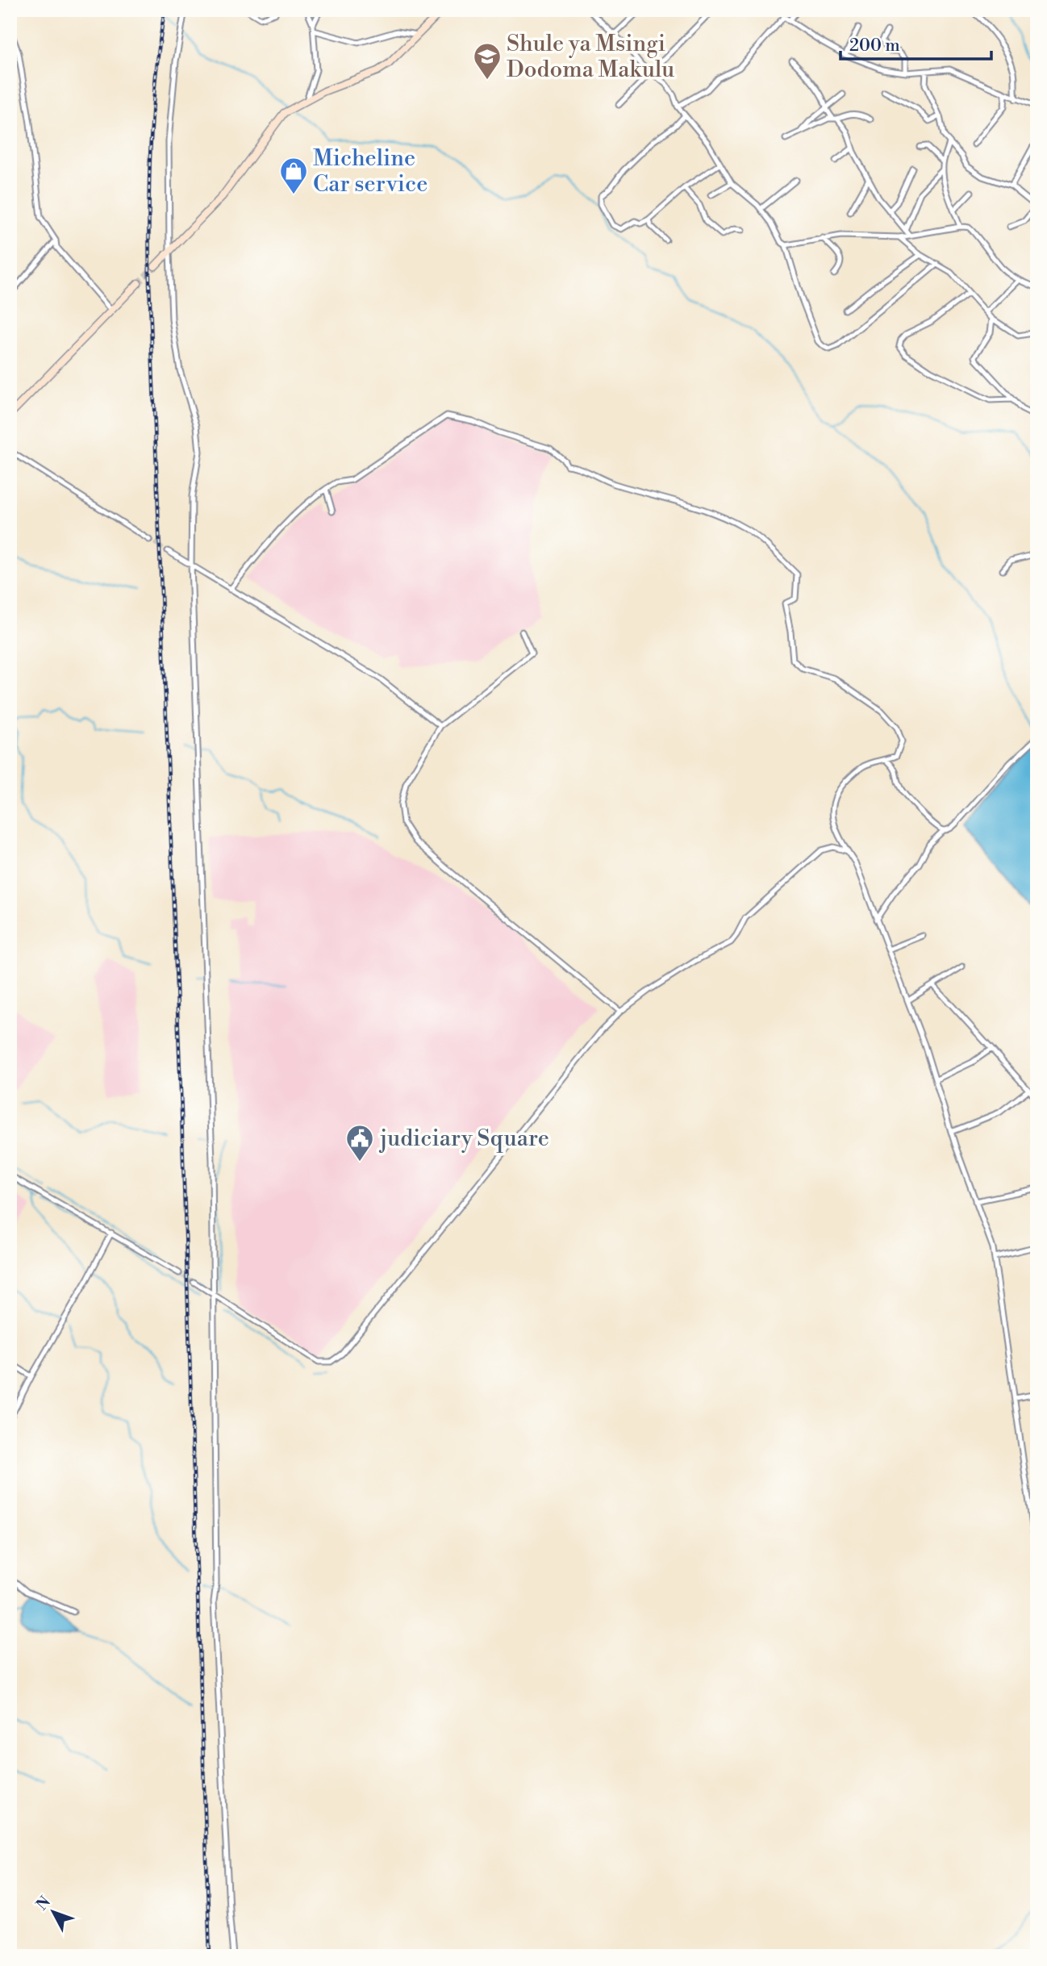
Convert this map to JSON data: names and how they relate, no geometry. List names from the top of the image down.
{
  "places": {
    "school or university": ["Shule ya Msingi Dodoma Makulu"],
    "shop": ["Micheline Car service"],
    "public building": ["judiciary Square"]
  },
  "scale_bar": "200 m",
  "north": "top left"
}
